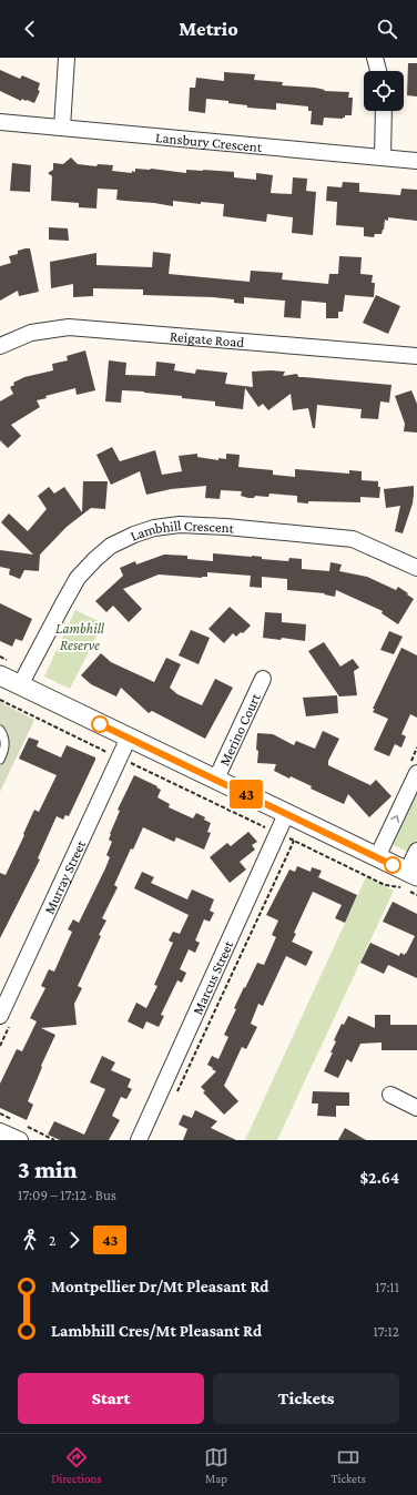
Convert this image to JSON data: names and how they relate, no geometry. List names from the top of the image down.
{
  "streets": {
    "street": [
      "Lansbury Crescent",
      "Reigate Road",
      "Lambhill Crescent",
      "Merino Court",
      "Murray Street",
      "Marcus Street"
    ]
  },
  "parks": ["Lambhill Reserve"],
  "lines": ["bus line 43"],
  "page": {
    "header": "Metrio",
    "on_map": "43",
    "heading": ["3 min", "17:09 – 17:12 · Bus", "$2.64"],
    "legs": ["2", "43"],
    "list": [
      {
        "name": "Montpellier Dr/Mt Pleasant Rd",
        "value": "17:11"
      },
      {
        "name": "Lambhill Cres/Mt Pleasant Rd",
        "value": "17:12"
      }
    ],
    "buttons": ["Start", "Tickets"],
    "tabs": ["Directions", "Map", "Tickets"]
  }
}
